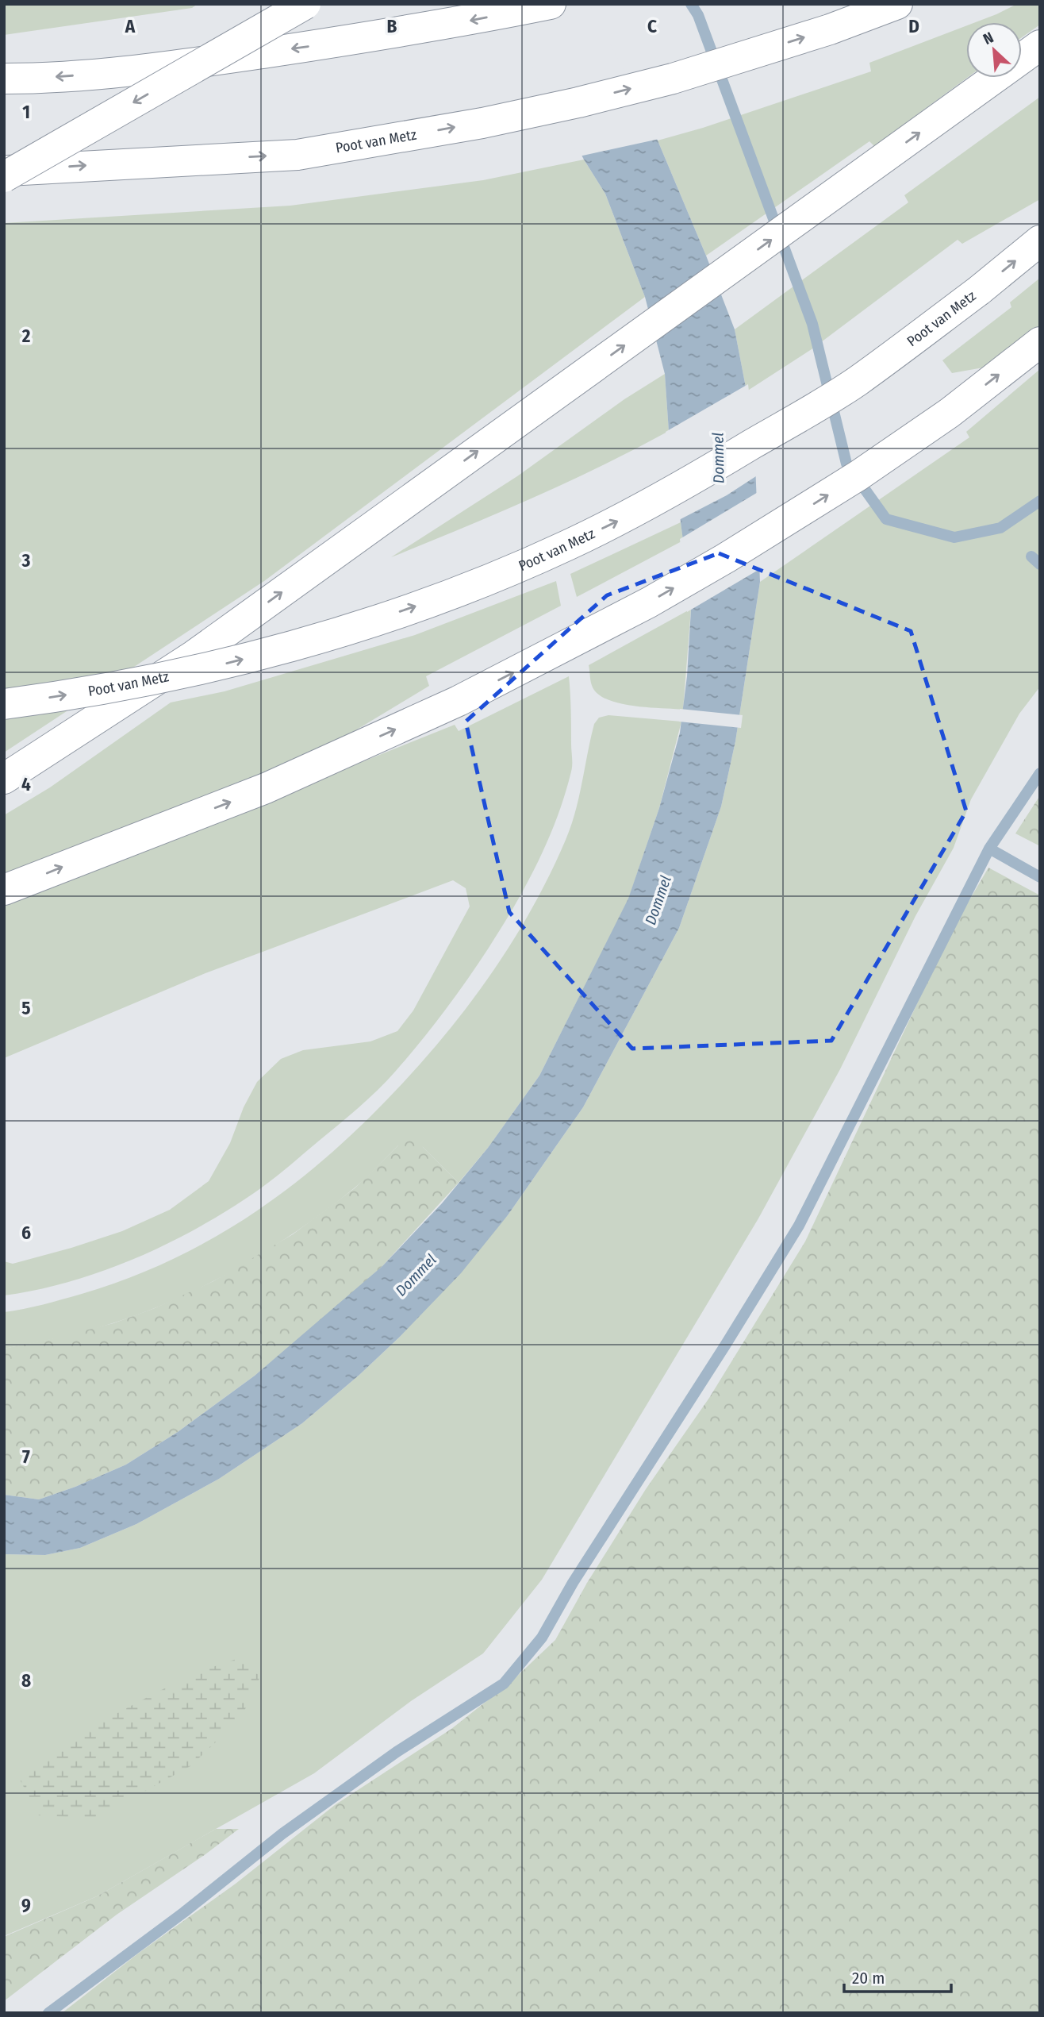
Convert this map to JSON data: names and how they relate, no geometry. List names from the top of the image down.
{
  "streets": {
    "highway": ["Poot van Metz"]
  },
  "water": ["Dommel"],
  "scale_bar": "20 m",
  "north": "top left",
  "grid": {
    "columns": [
      "A",
      "B",
      "C",
      "D"
    ],
    "rows": [
      "1",
      "2",
      "3",
      "4",
      "5",
      "6",
      "7",
      "8",
      "9"
    ]
  }
}
